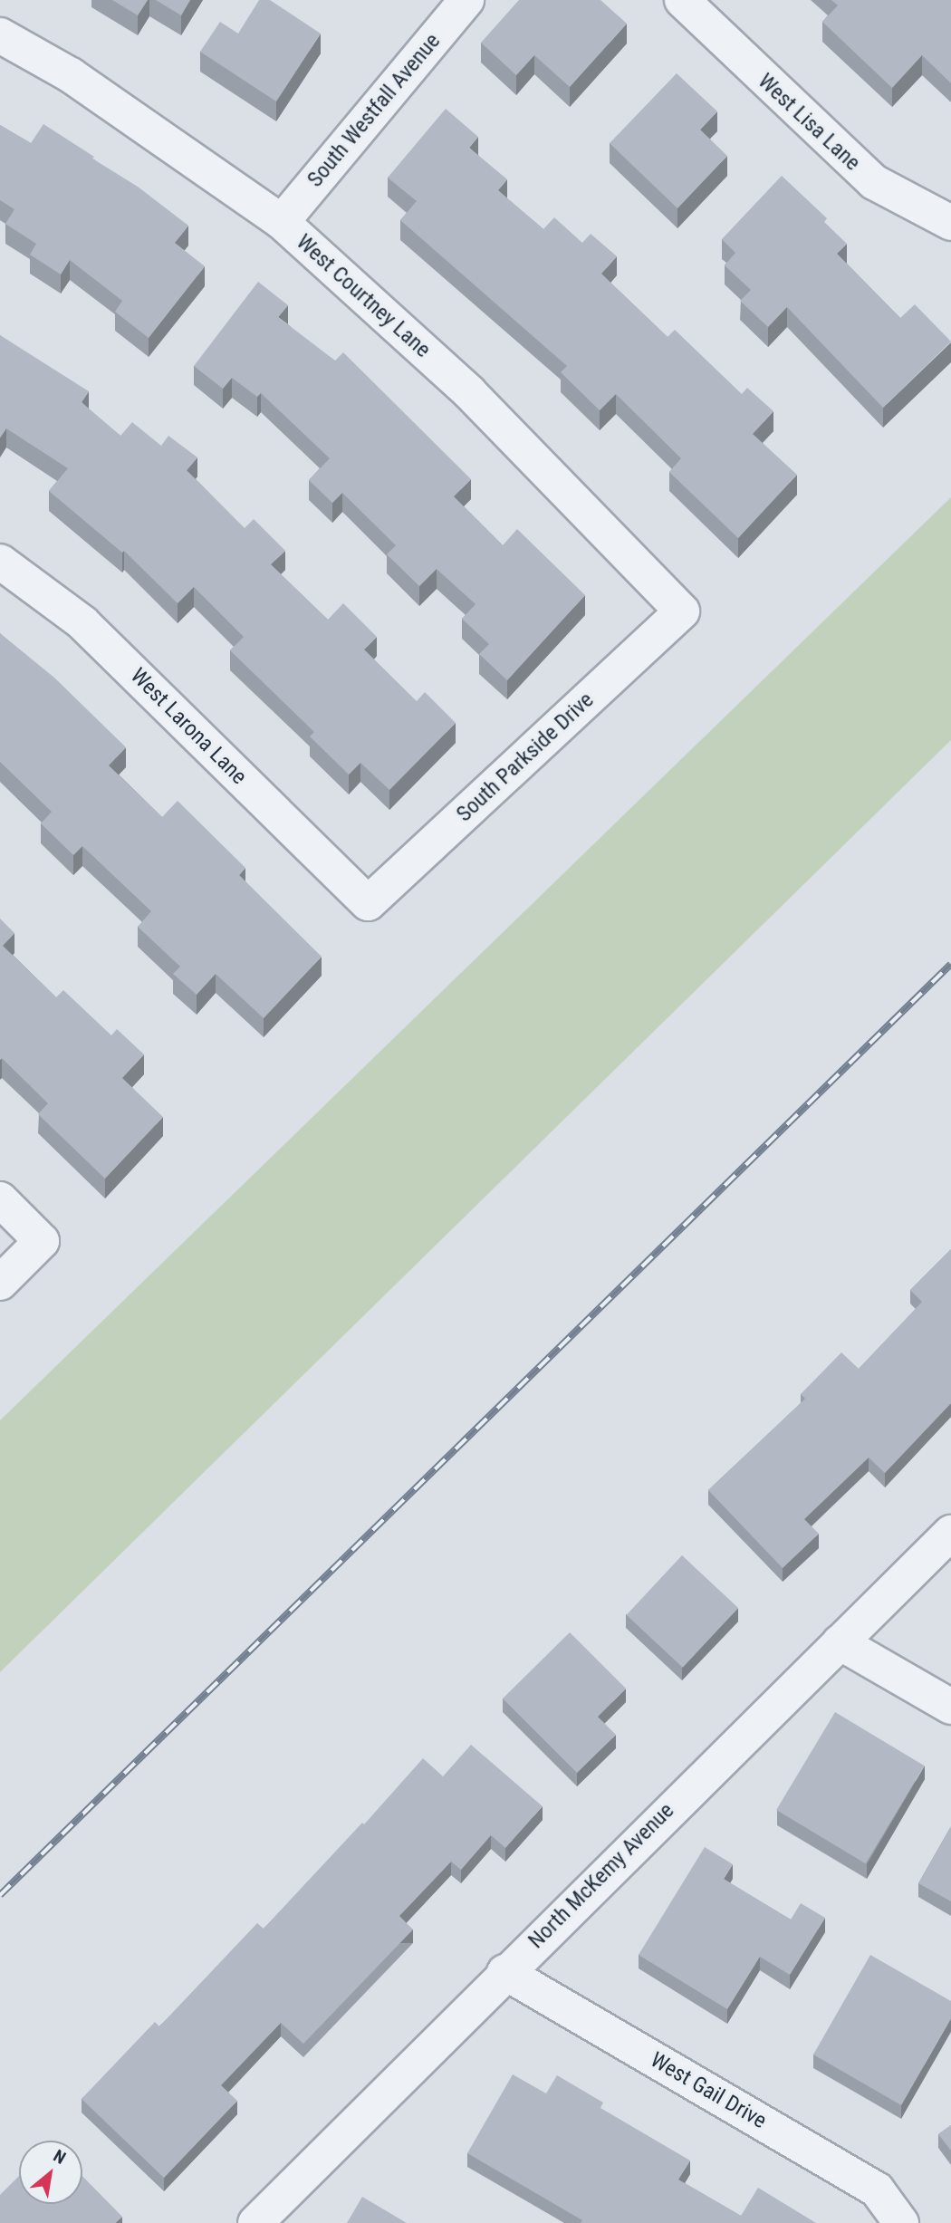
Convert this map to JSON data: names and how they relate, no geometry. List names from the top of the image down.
{
  "streets": {
    "street": [
      "South Westfall Avenue",
      "West Lisa Lane",
      "West Courtney Lane",
      "West Larona Lane",
      "South Parkside Drive",
      "North McKemy Avenue",
      "West Gail Drive"
    ]
  },
  "crossings": [
    ["South Westfall Avenue", "West Courtney Lane"],
    ["West Courtney Lane", "South Parkside Drive"],
    ["West Larona Lane", "South Parkside Drive"],
    ["North McKemy Avenue", "West Gail Drive"]
  ],
  "north": "top right"
}
